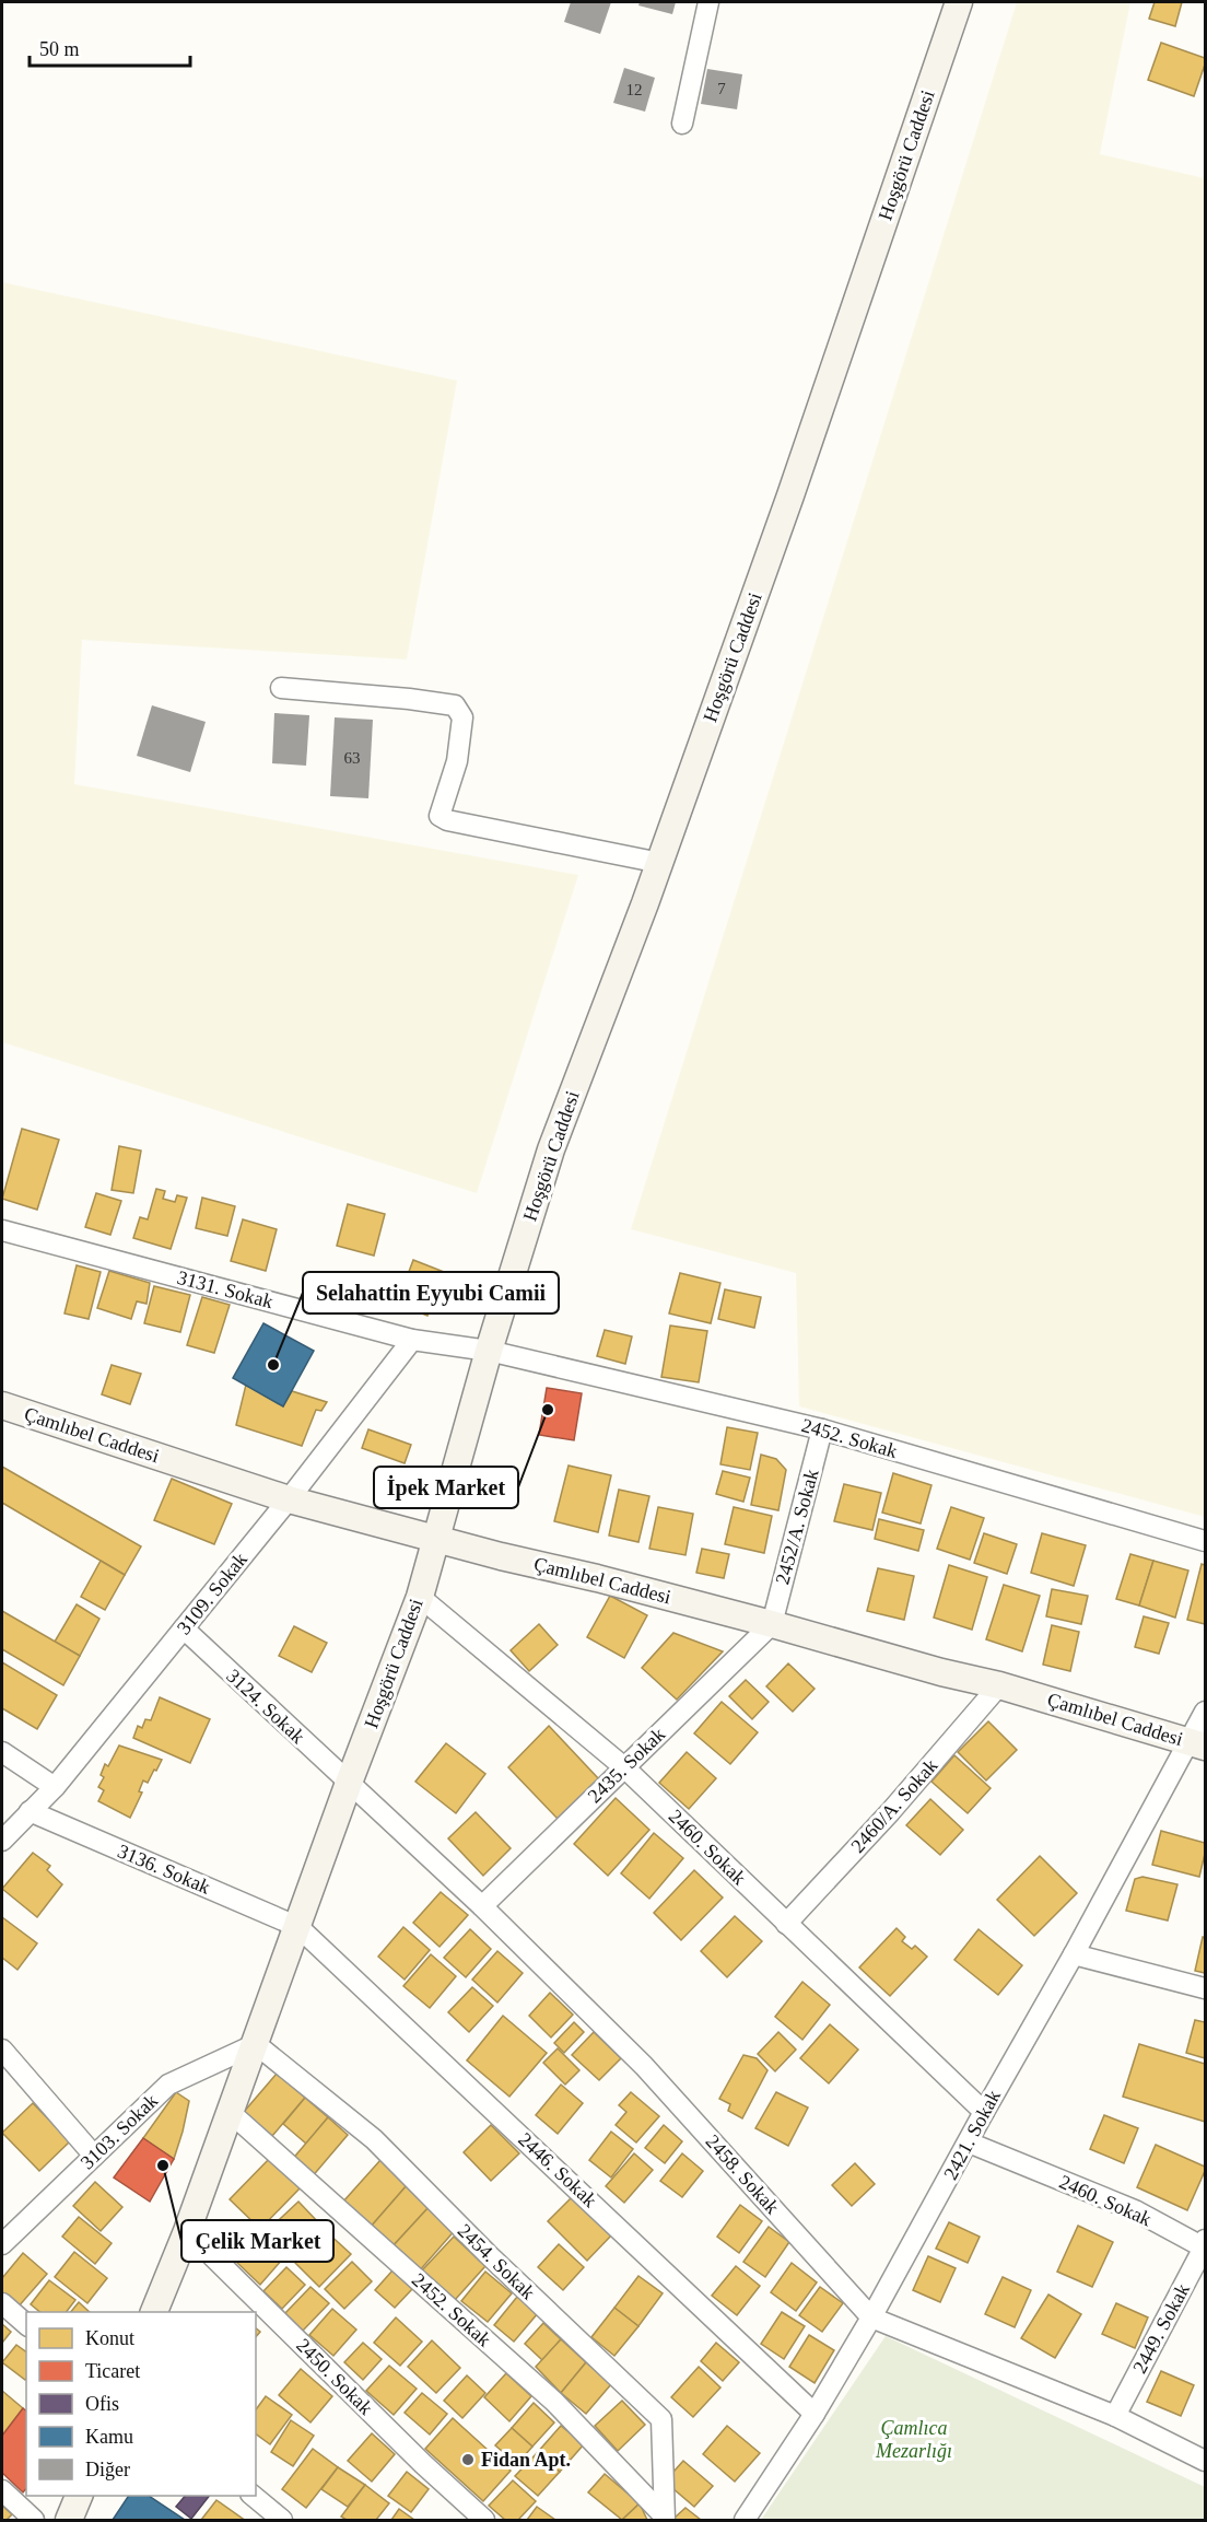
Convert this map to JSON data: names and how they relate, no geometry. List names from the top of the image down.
{
  "streets": {
    "street": [
      "Hoşgörü Caddesi",
      "3131. Sokak",
      "Çamlıbel Caddesi",
      "2452. Sokak",
      "2452/A. Sokak",
      "3109. Sokak",
      "3124. Sokak",
      "2435. Sokak",
      "2460/A. Sokak",
      "2460. Sokak",
      "3136. Sokak",
      "3103. Sokak",
      "2421. Sokak",
      "2446. Sokak",
      "2458. Sokak",
      "2454. Sokak",
      "2449. Sokak",
      "2450. Sokak"
    ]
  },
  "crossings": [
    ["Hoşgörü Caddesi", "3131. Sokak"],
    ["Hoşgörü Caddesi", "Çamlıbel Caddesi"],
    ["Hoşgörü Caddesi", "2452. Sokak"],
    ["Hoşgörü Caddesi", "3124. Sokak"],
    ["Hoşgörü Caddesi", "2460. Sokak"],
    ["Hoşgörü Caddesi", "3136. Sokak"],
    ["Hoşgörü Caddesi", "3103. Sokak"],
    ["Hoşgörü Caddesi", "2446. Sokak"],
    ["Hoşgörü Caddesi", "2458. Sokak"],
    ["Hoşgörü Caddesi", "2454. Sokak"],
    ["Hoşgörü Caddesi", "2450. Sokak"],
    ["3131. Sokak", "2452. Sokak"],
    ["3131. Sokak", "3109. Sokak"],
    ["Çamlıbel Caddesi", "2452/A. Sokak"],
    ["Çamlıbel Caddesi", "3109. Sokak"],
    ["Çamlıbel Caddesi", "2435. Sokak"],
    ["Çamlıbel Caddesi", "2460/A. Sokak"],
    ["Çamlıbel Caddesi", "2421. Sokak"],
    ["2452. Sokak", "2452/A. Sokak"],
    ["2452. Sokak", "2454. Sokak"],
    ["2452/A. Sokak", "2435. Sokak"],
    ["3109. Sokak", "3124. Sokak"],
    ["3109. Sokak", "3136. Sokak"],
    ["3124. Sokak", "2458. Sokak"],
    ["2435. Sokak", "2460. Sokak"],
    ["2435. Sokak", "2458. Sokak"],
    ["2460/A. Sokak", "2460. Sokak"],
    ["2460. Sokak", "2421. Sokak"],
    ["2460. Sokak", "2449. Sokak"],
    ["3136. Sokak", "2446. Sokak"],
    ["3103. Sokak", "2454. Sokak"],
    ["2421. Sokak", "2446. Sokak"],
    ["2421. Sokak", "2458. Sokak"],
    ["2458. Sokak", "2449. Sokak"]
  ],
  "parks": ["Çamlıca Mezarlığı"],
  "places": [
    "Selahattin Eyyubi Camii",
    "İpek Market",
    "Çelik Market",
    "Fidan Apt."
  ],
  "house_numbers": ["7", "12", "63"],
  "legend": [
    "Konut",
    "Ticaret",
    "Ofis",
    "Kamu",
    "Diğer"
  ],
  "scale_bar": "50 m"
}
